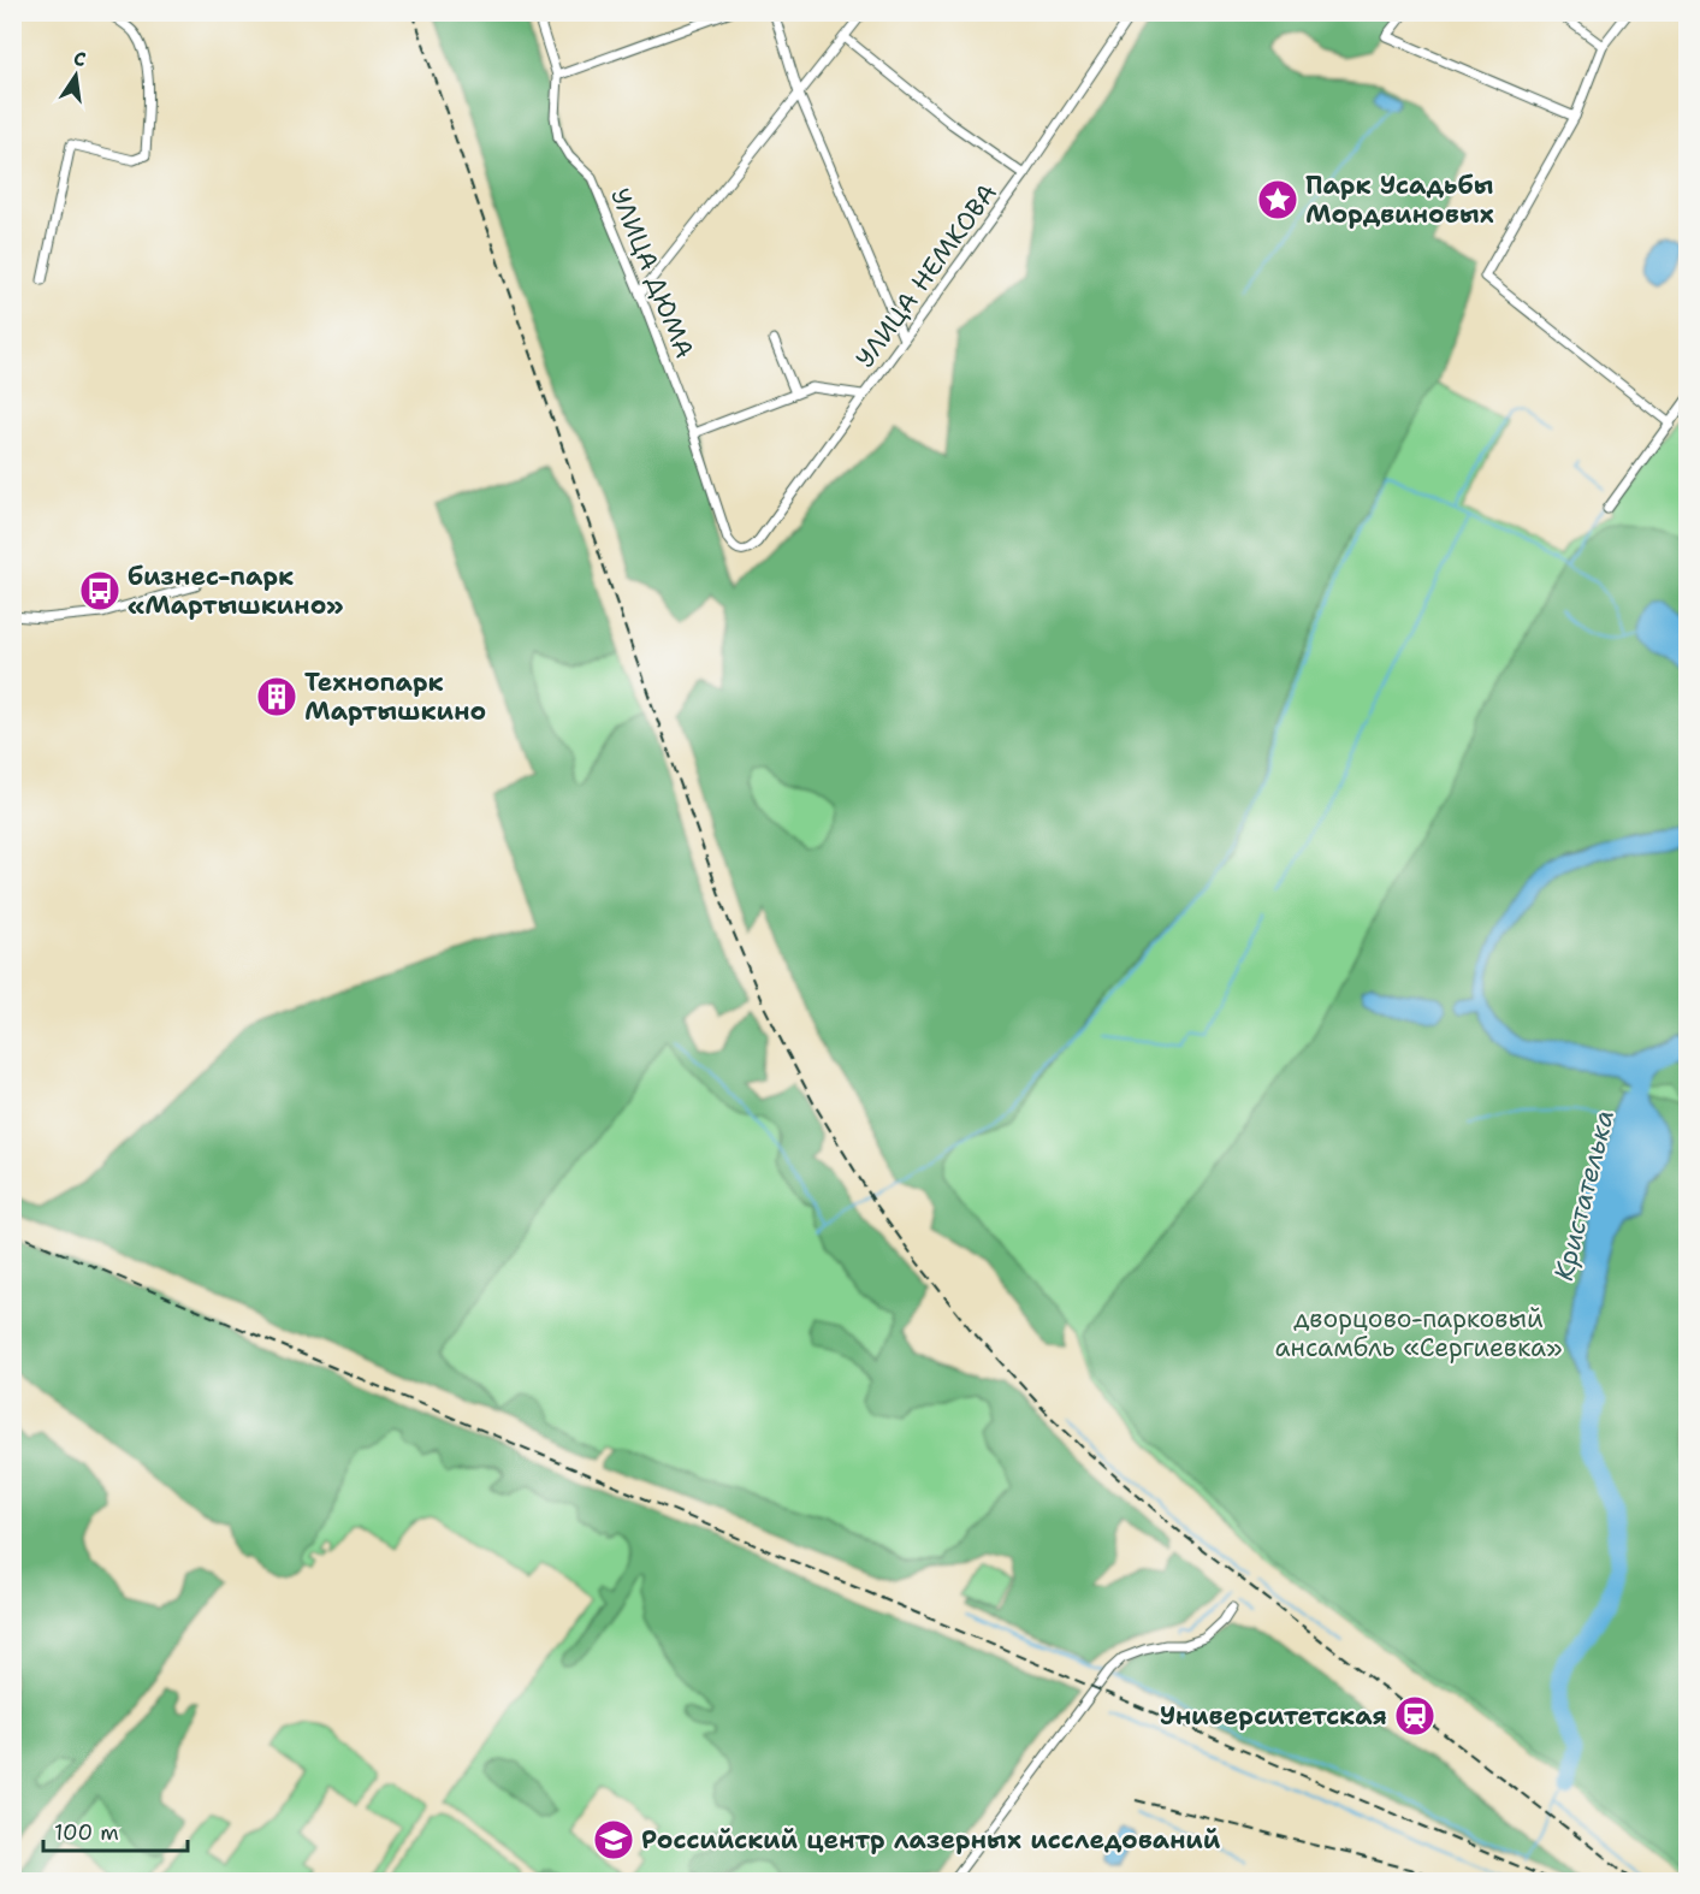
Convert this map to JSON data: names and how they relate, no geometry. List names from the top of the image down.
{
  "streets": {
    "street": ["УЛИЦА ДЮМА", "УЛИЦА НЕМКОВА"]
  },
  "crossings": [
    ["УЛИЦА ДЮМА", "УЛИЦА НЕМКОВА"]
  ],
  "water": ["Кристателька"],
  "parks": ["дворцово-парковый ансамбль «Сергиевка»"],
  "places": {
    "place": ["Парк Усадьбы Мордвиновых"],
    "bus stop": ["бизнес-парк «Мартышкино»"],
    "building": ["Технопарк Мартышкино"],
    "station": ["Университетская"],
    "school or university": ["Российский центр лазерных исследований"]
  },
  "scale_bar": "100 m",
  "north": "top"
}
